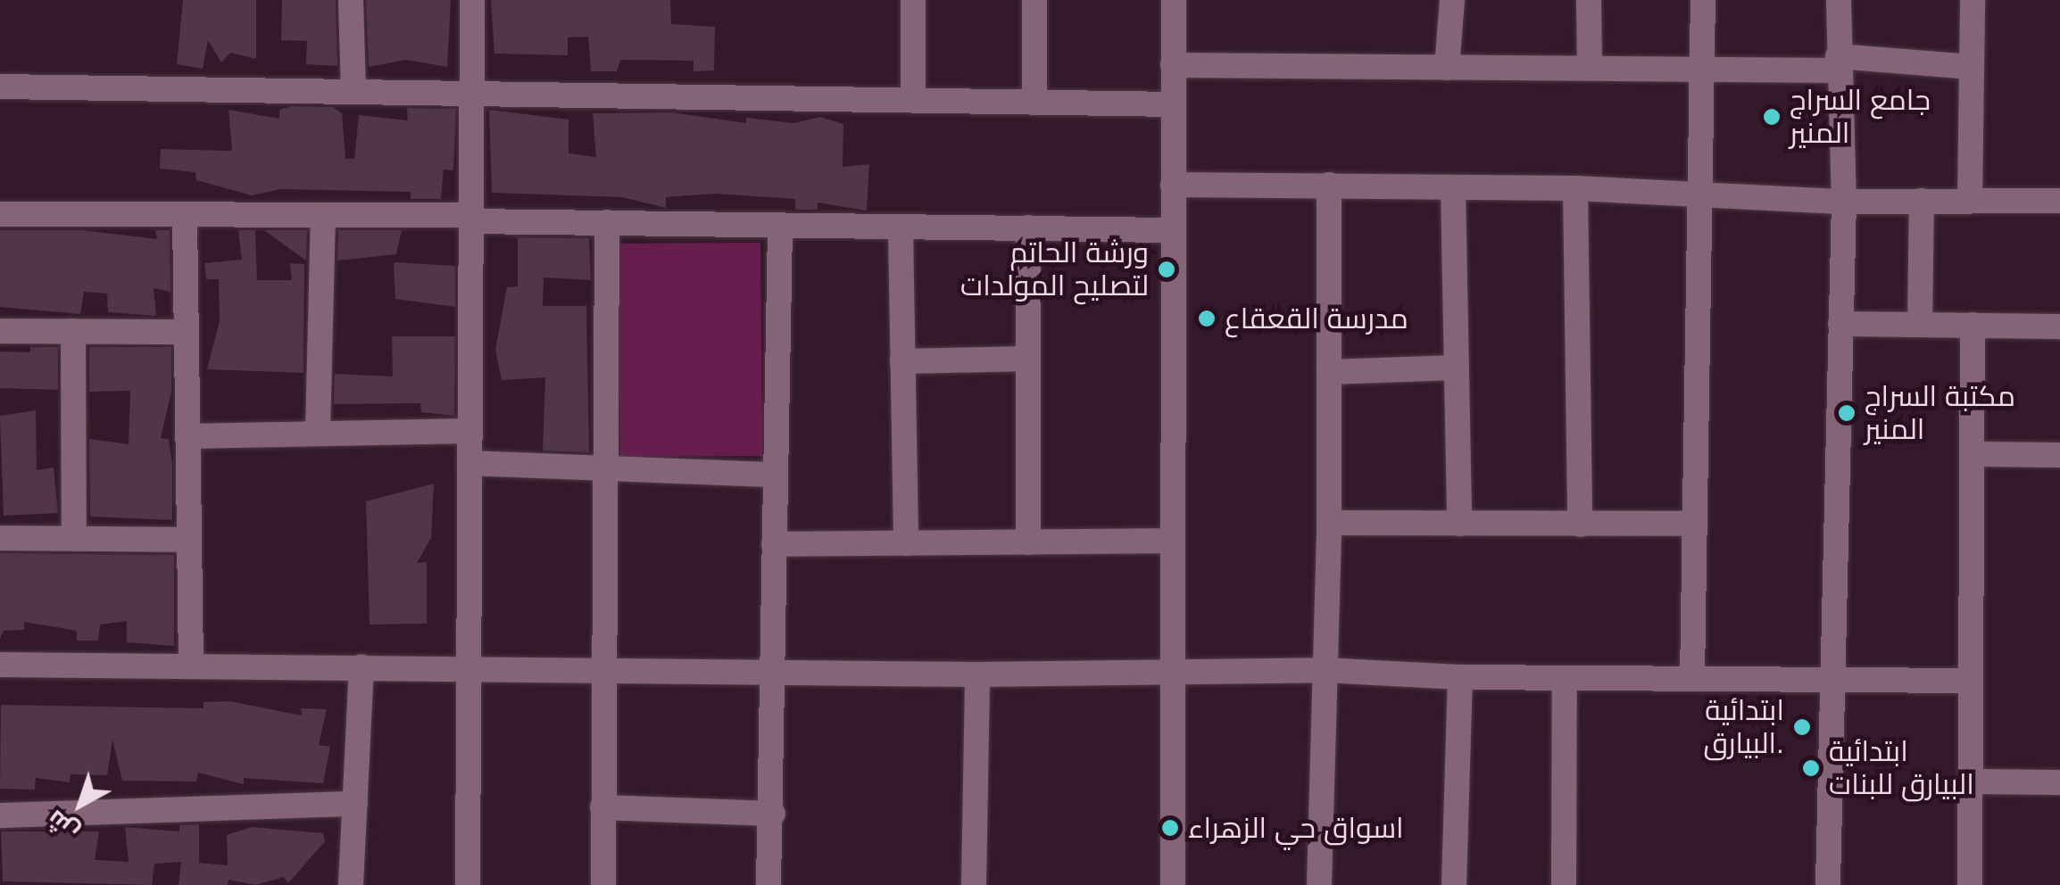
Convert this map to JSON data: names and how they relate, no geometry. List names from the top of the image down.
{
  "places": [
    "جامع السراج المنير",
    "ورشة الحاتم لتصليح المولدات",
    "مدرسة القعقاع",
    "مكتبة السراج المنير",
    "ابتدائية البيارق.",
    "ابتدائية البيارق للبنات",
    "اسواق حي الزهراء"
  ],
  "north": "bottom left"
}
